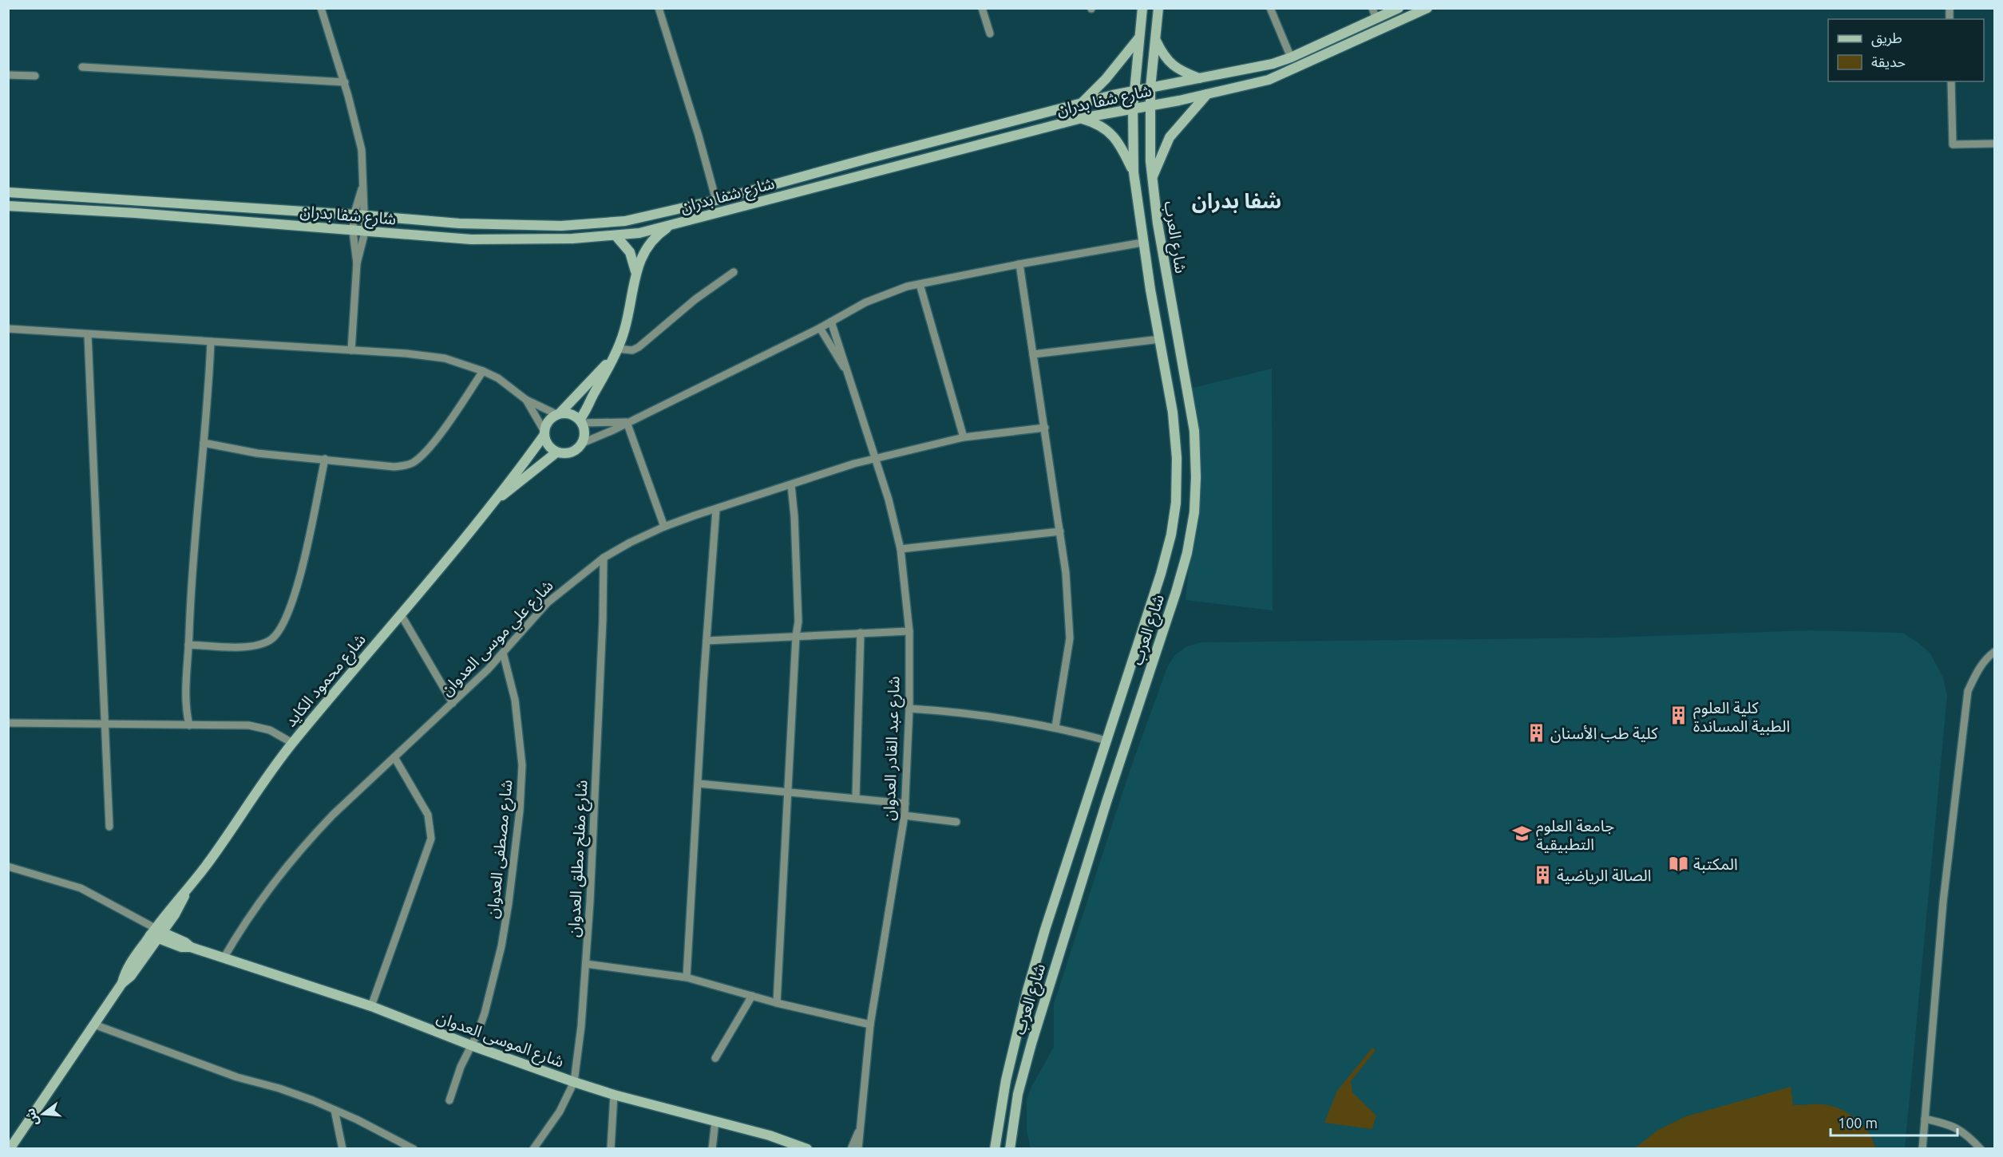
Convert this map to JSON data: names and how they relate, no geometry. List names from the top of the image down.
{
  "streets": {
    "main road": [
      "شارع شفا بدران",
      "شارع العرب",
      "شارع محمود الكايد",
      "شارع الموسى العدوان"
    ],
    "street": [
      "شارع علي موسى العدوان",
      "شارع عبد القادر العدوان",
      "شارع مصطفى العدوان",
      "شارع مفلح مطلق العدوان"
    ]
  },
  "crossings": [
    ["شارع شفا بدران", "شارع العرب"],
    ["شارع علي موسى العدوان", "شارع عبد القادر العدوان"],
    ["شارع علي موسى العدوان", "شارع مصطفى العدوان"],
    ["شارع علي موسى العدوان", "شارع مفلح مطلق العدوان"],
    ["شارع علي موسى العدوان", "شارع الموسى العدوان"],
    ["شارع محمود الكايد", "شارع الموسى العدوان"],
    ["شارع مصطفى العدوان", "شارع الموسى العدوان"],
    ["شارع مفلح مطلق العدوان", "شارع الموسى العدوان"]
  ],
  "districts": ["شفا بدران"],
  "places": {
    "building": ["كلية العلوم الطبية المساندة", "كلية طب الأسنان", "الصالة الرياضية"],
    "school or university": ["جامعة العلوم التطبيقية"],
    "library": ["المكتبة"]
  },
  "legend": ["طريق", "حديقة"],
  "scale_bar": "100 m",
  "north": "left"
}
